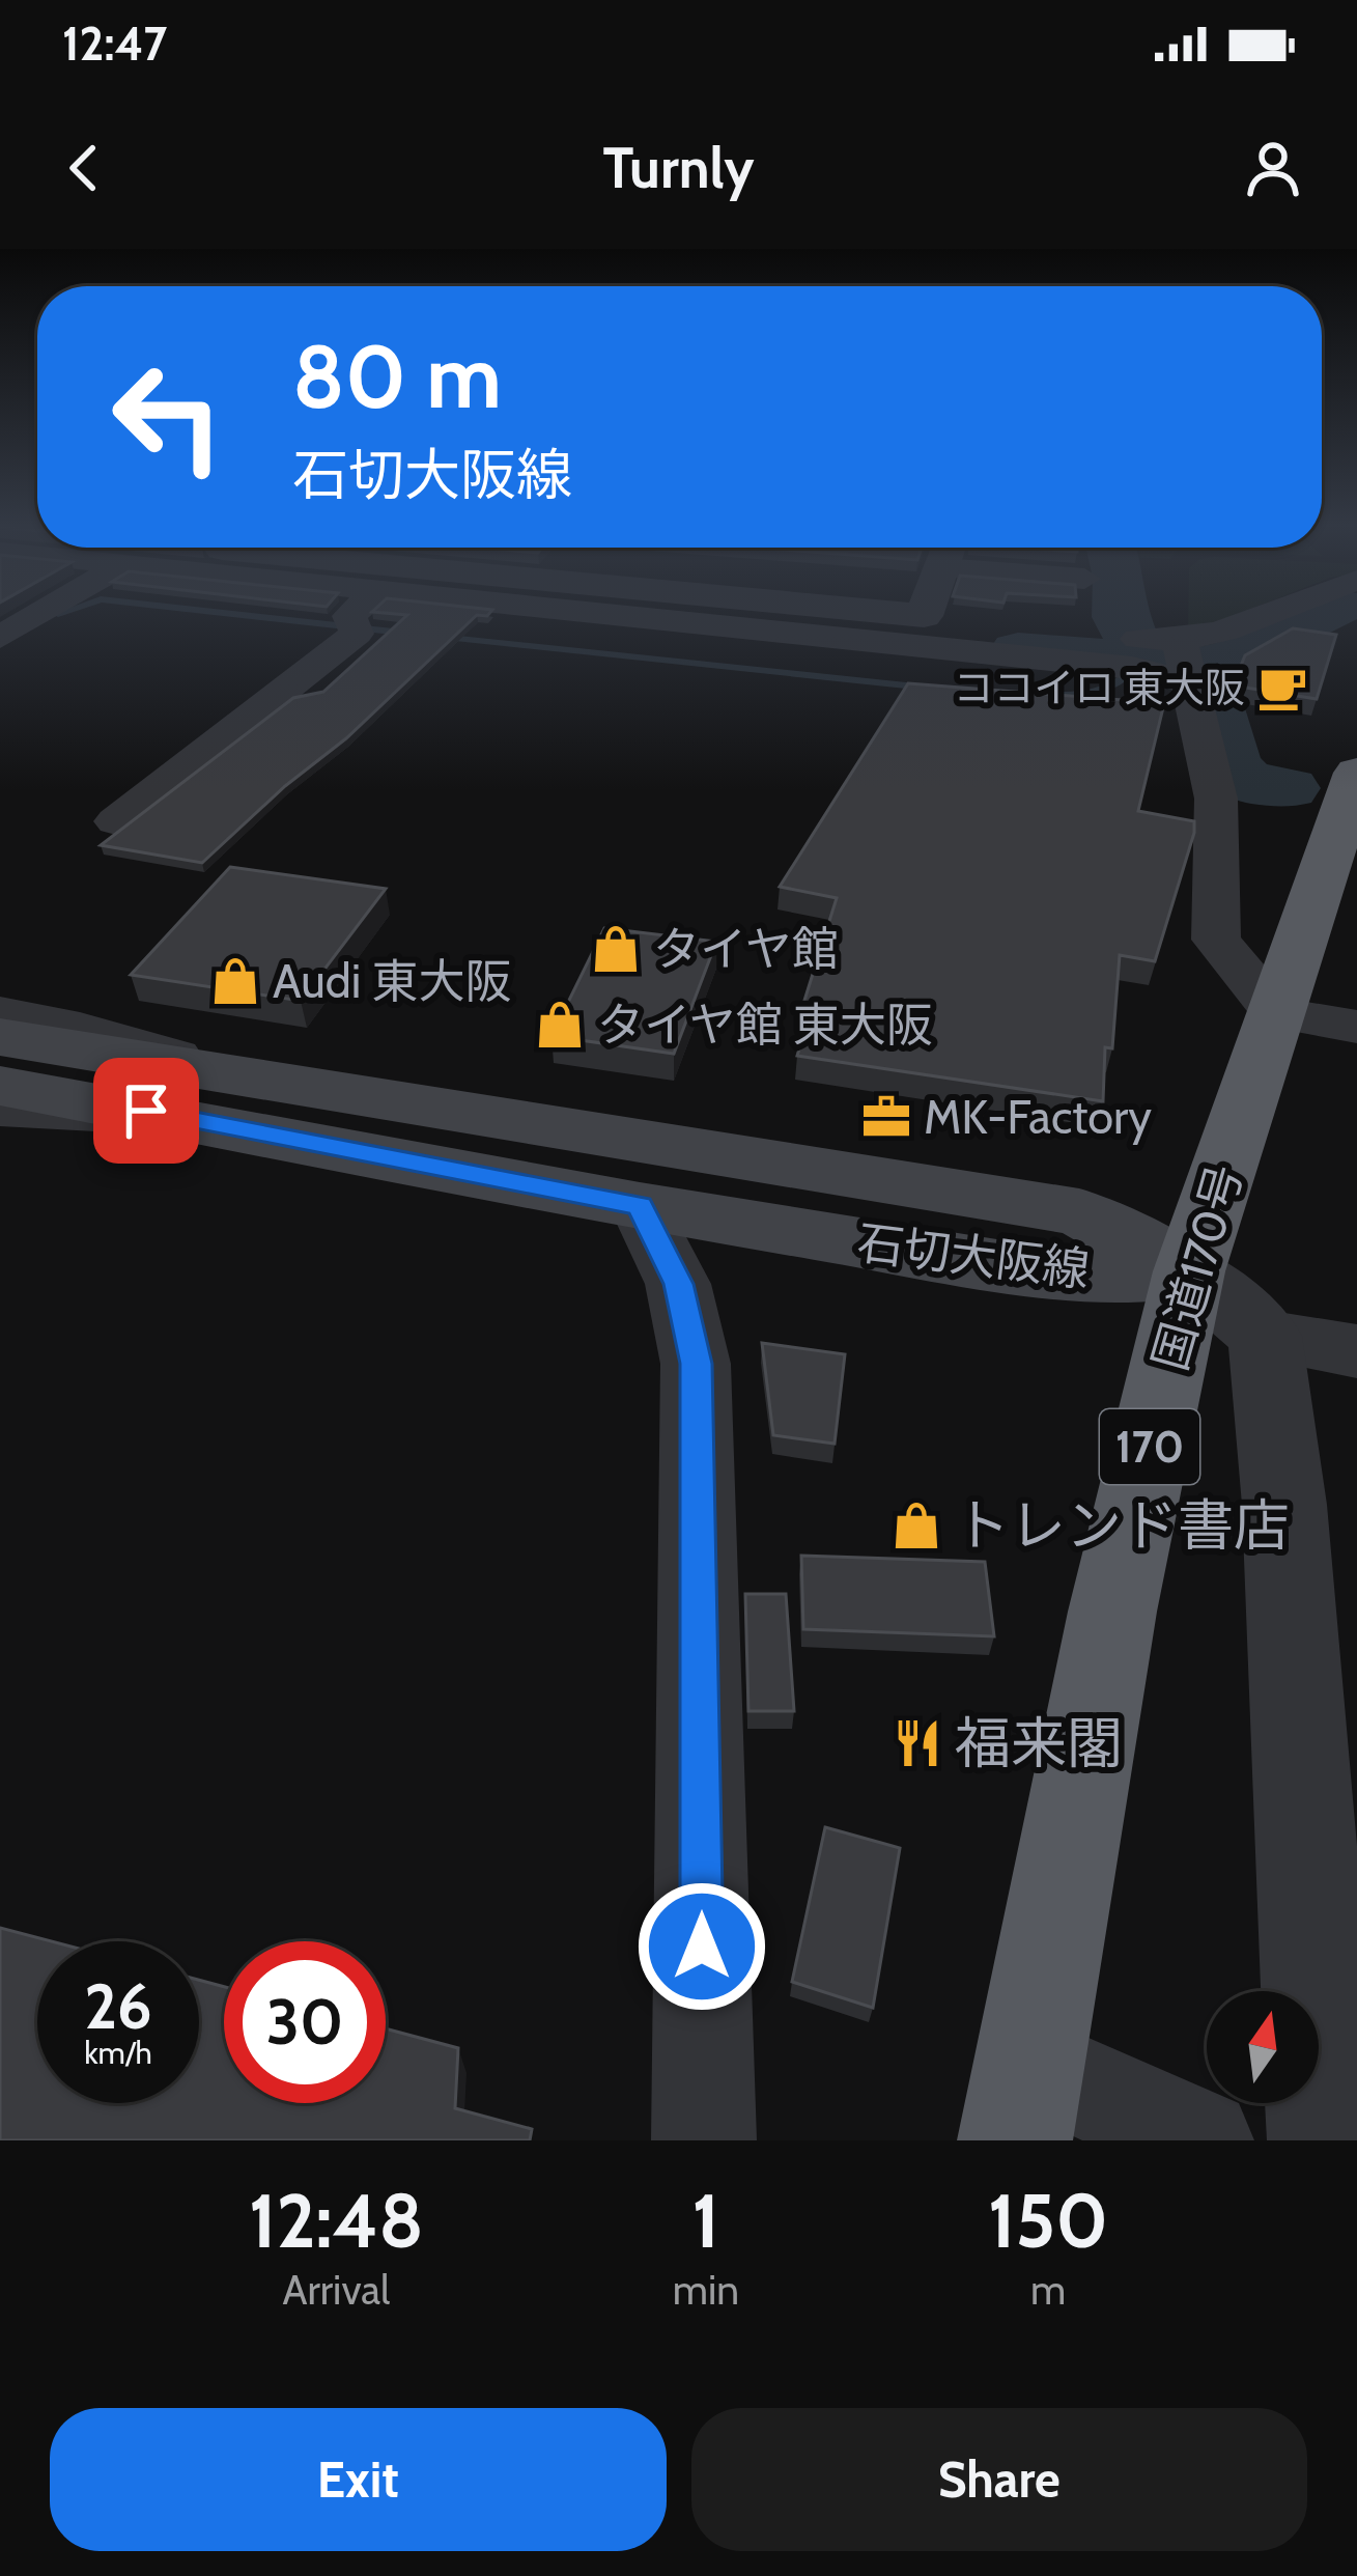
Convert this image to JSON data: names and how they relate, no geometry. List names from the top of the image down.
{
  "streets": {
    "highway": ["国道170号", "170"],
    "main road": ["石切大阪線"]
  },
  "crossings": [
    ["石切大阪線", "国道170号"]
  ],
  "places": {
    "cafe": ["ココイロ 東大阪"],
    "shop": [
      "タイヤ館",
      "Audi 東大阪",
      "タイヤ館 東大阪",
      "トレンド書店"
    ],
    "office": ["MK-Factory"],
    "restaurant": ["福来閣"]
  },
  "north": "top",
  "page": {
    "status": "12:47",
    "header": "Turnly",
    "turn": ["80 m", "石切大阪線"],
    "speed": "26 km/h",
    "limit": "30",
    "eta": [
      "12:48",
      "Arrival",
      "1",
      "min",
      "150",
      "m"
    ],
    "buttons": ["Exit", "Share"]
  }
}
